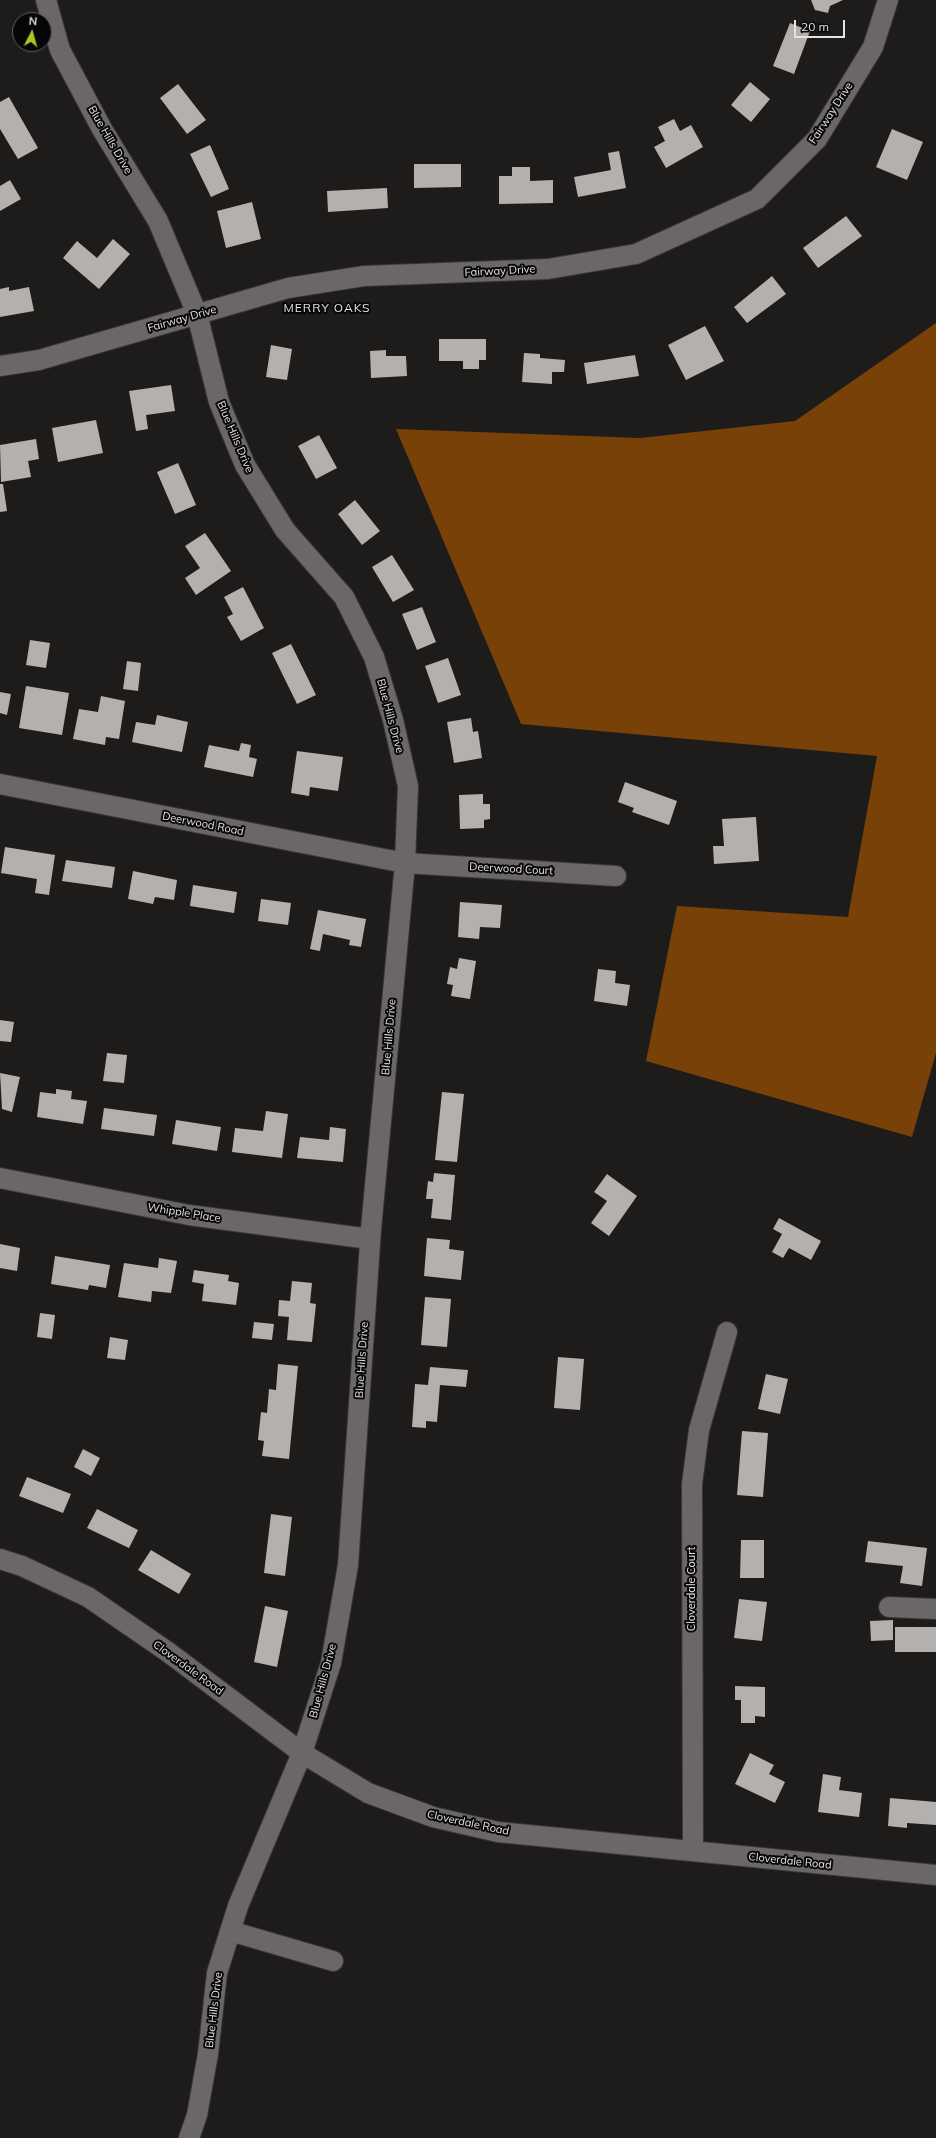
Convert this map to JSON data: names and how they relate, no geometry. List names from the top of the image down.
{
  "streets": {
    "street": [
      "Fairway Drive",
      "Blue Hills Drive",
      "Deerwood Road",
      "Deerwood Court",
      "Whipple Place",
      "Cloverdale Court",
      "Cloverdale Road"
    ]
  },
  "crossings": [
    ["Fairway Drive", "Blue Hills Drive"],
    ["Blue Hills Drive", "Deerwood Road"],
    ["Blue Hills Drive", "Deerwood Court"],
    ["Blue Hills Drive", "Whipple Place"],
    ["Blue Hills Drive", "Cloverdale Road"],
    ["Deerwood Road", "Deerwood Court"],
    ["Cloverdale Court", "Cloverdale Road"]
  ],
  "districts": ["MERRY OAKS"],
  "scale_bar": "20 m",
  "north": "top"
}
